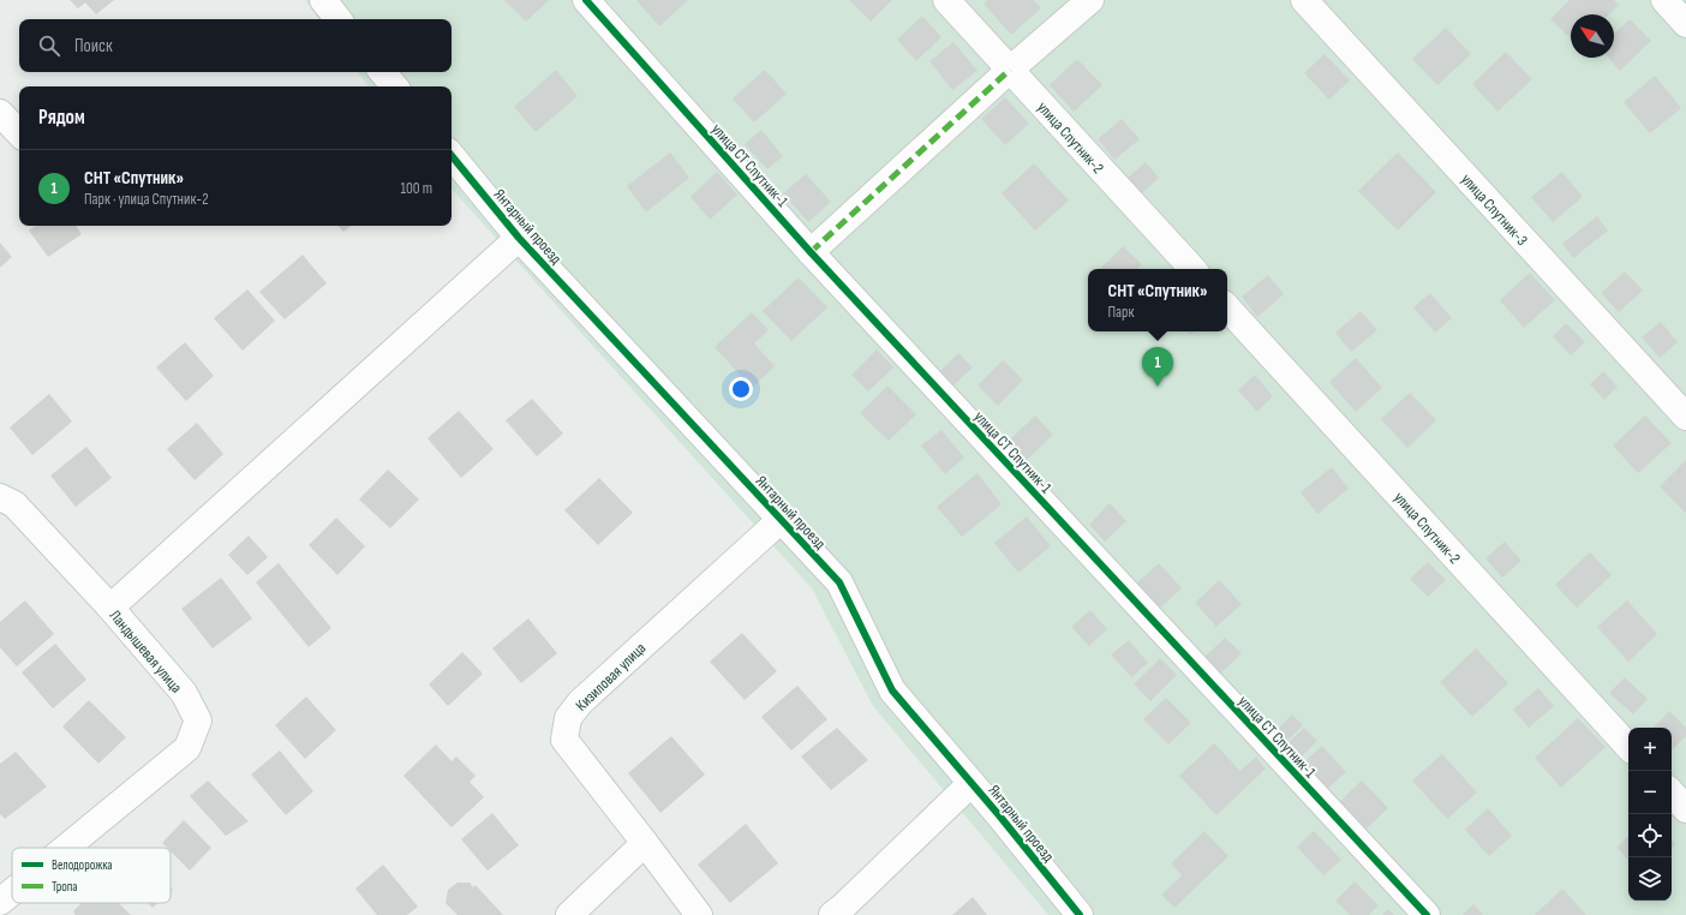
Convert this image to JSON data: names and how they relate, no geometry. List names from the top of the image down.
{
  "streets": {
    "street": [
      "улица Спутник-2",
      "улица СТ Спутник-1",
      "улица Спутник-3",
      "Янтарный проезд",
      "Ландышевая улица",
      "Кизиловая улица"
    ]
  },
  "crossings": [
    ["Янтарный проезд", "Кизиловая улица"]
  ],
  "legend": ["Велодорожка", "Тропа"],
  "north": "top left",
  "page": {
    "search": "Поиск",
    "heading": "Рядом",
    "list": [
      {
        "mark": "1",
        "name": "СНТ «Спутник»",
        "note": "Парк · улица Спутник-2",
        "value": "100 m"
      }
    ],
    "popup": ["СНТ «Спутник»", "Парк"],
    "pins": "1",
    "map_buttons": ["+", "−"]
  }
}
